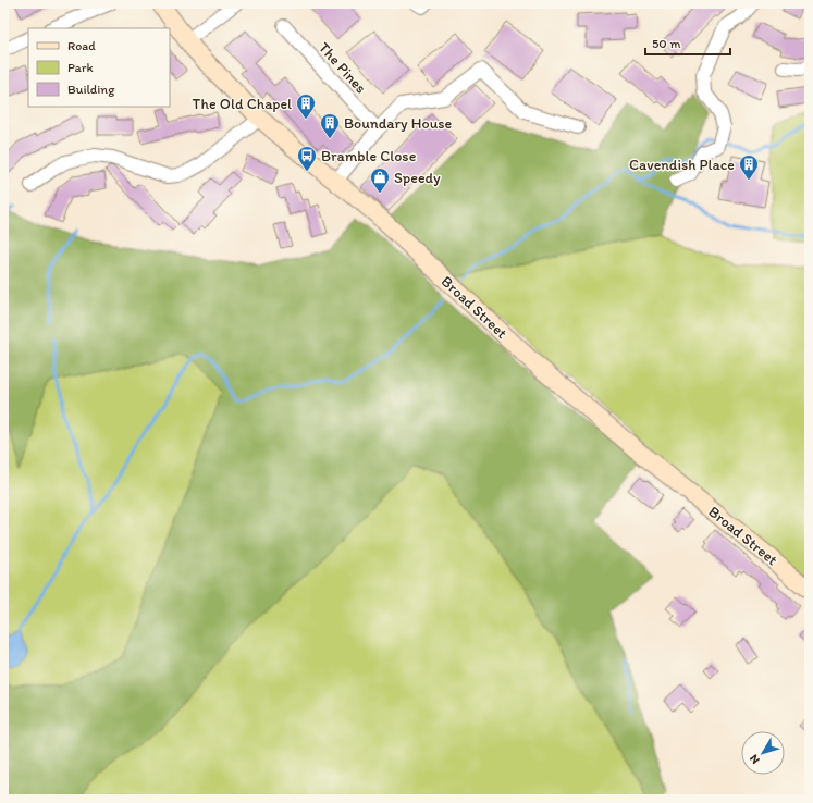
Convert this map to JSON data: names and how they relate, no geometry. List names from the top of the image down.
{
  "streets": {
    "street": ["The Pines", "Broad Street"]
  },
  "places": {
    "building": ["The Old Chapel", "Boundary House", "Cavendish Place"],
    "bus stop": ["Bramble Close"],
    "shop": ["Speedy"]
  },
  "legend": ["Road", "Park", "Building"],
  "scale_bar": "50 m",
  "north": "bottom left"
}
